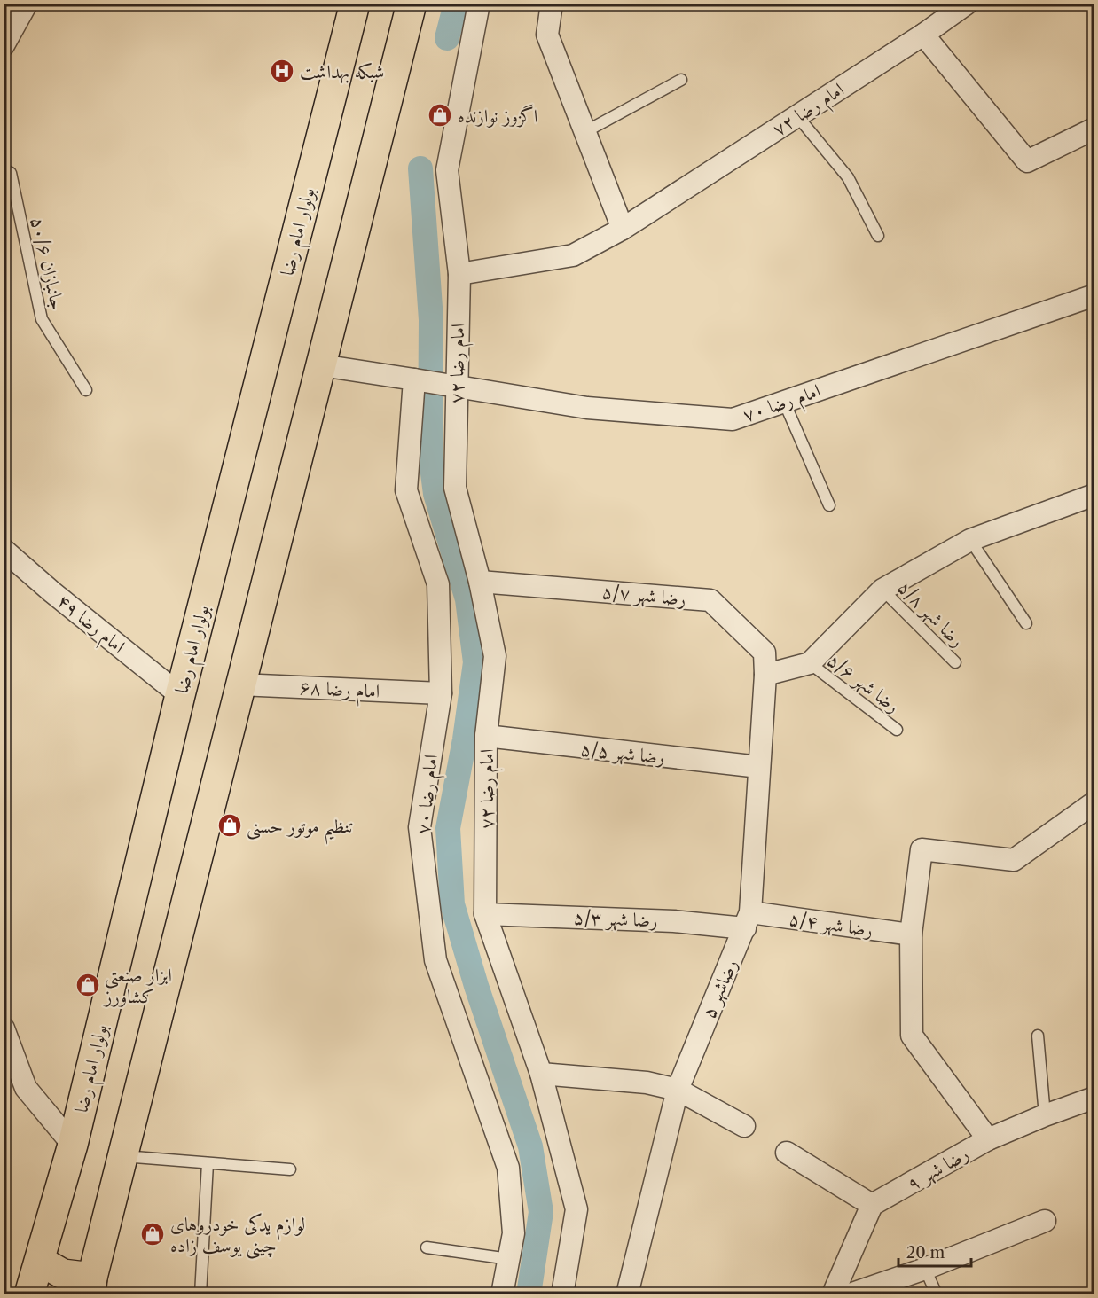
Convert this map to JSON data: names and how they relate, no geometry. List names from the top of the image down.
{
  "streets": {
    "main road": ["بولوار امام رضا"],
    "street": [
      "امام رضا ۷۲",
      "امام رضا ۷۰",
      "رضا شهر ۵/۷",
      "امام رضا ۴۹",
      "امام رضا ۶۸",
      "رضا شهر ۵/۵",
      "۵/۳ رضا شهر",
      "رضا شهر ۵/۴",
      "رضاشهر ۵",
      "رضا شهر ۹"
    ],
    "lane": ["جانبازان ۵۰/۶", "رضا شهر ۵/۸", "رضا شهر ۵/۶"]
  },
  "crossings": [
    ["امام رضا ۷۲", "امام رضا ۷۰"],
    ["امام رضا ۷۲", "رضا شهر ۵/۷"],
    ["امام رضا ۷۲", "رضا شهر ۵/۵"],
    ["امام رضا ۷۲", "۵/۳ رضا شهر"],
    ["بولوار امام رضا", "امام رضا ۴۹"],
    ["امام رضا ۷۰", "امام رضا ۶۸"],
    ["رضا شهر ۵/۷", "رضاشهر ۵"],
    ["رضا شهر ۵/۵", "رضاشهر ۵"],
    ["۵/۳ رضا شهر", "رضا شهر ۵/۴"],
    ["۵/۳ رضا شهر", "رضاشهر ۵"],
    ["رضا شهر ۵/۴", "رضاشهر ۵"]
  ],
  "places": {
    "hospital": ["شبکه بهداشت"],
    "shop": [
      "اگزوز نوازنده",
      "تنظیم موتور حسنی",
      "ابزار صنعتی کشاورز",
      "لوازم یدکی خودروهای چینی یوسف زاده"
    ]
  },
  "scale_bar": "20 m"
}
